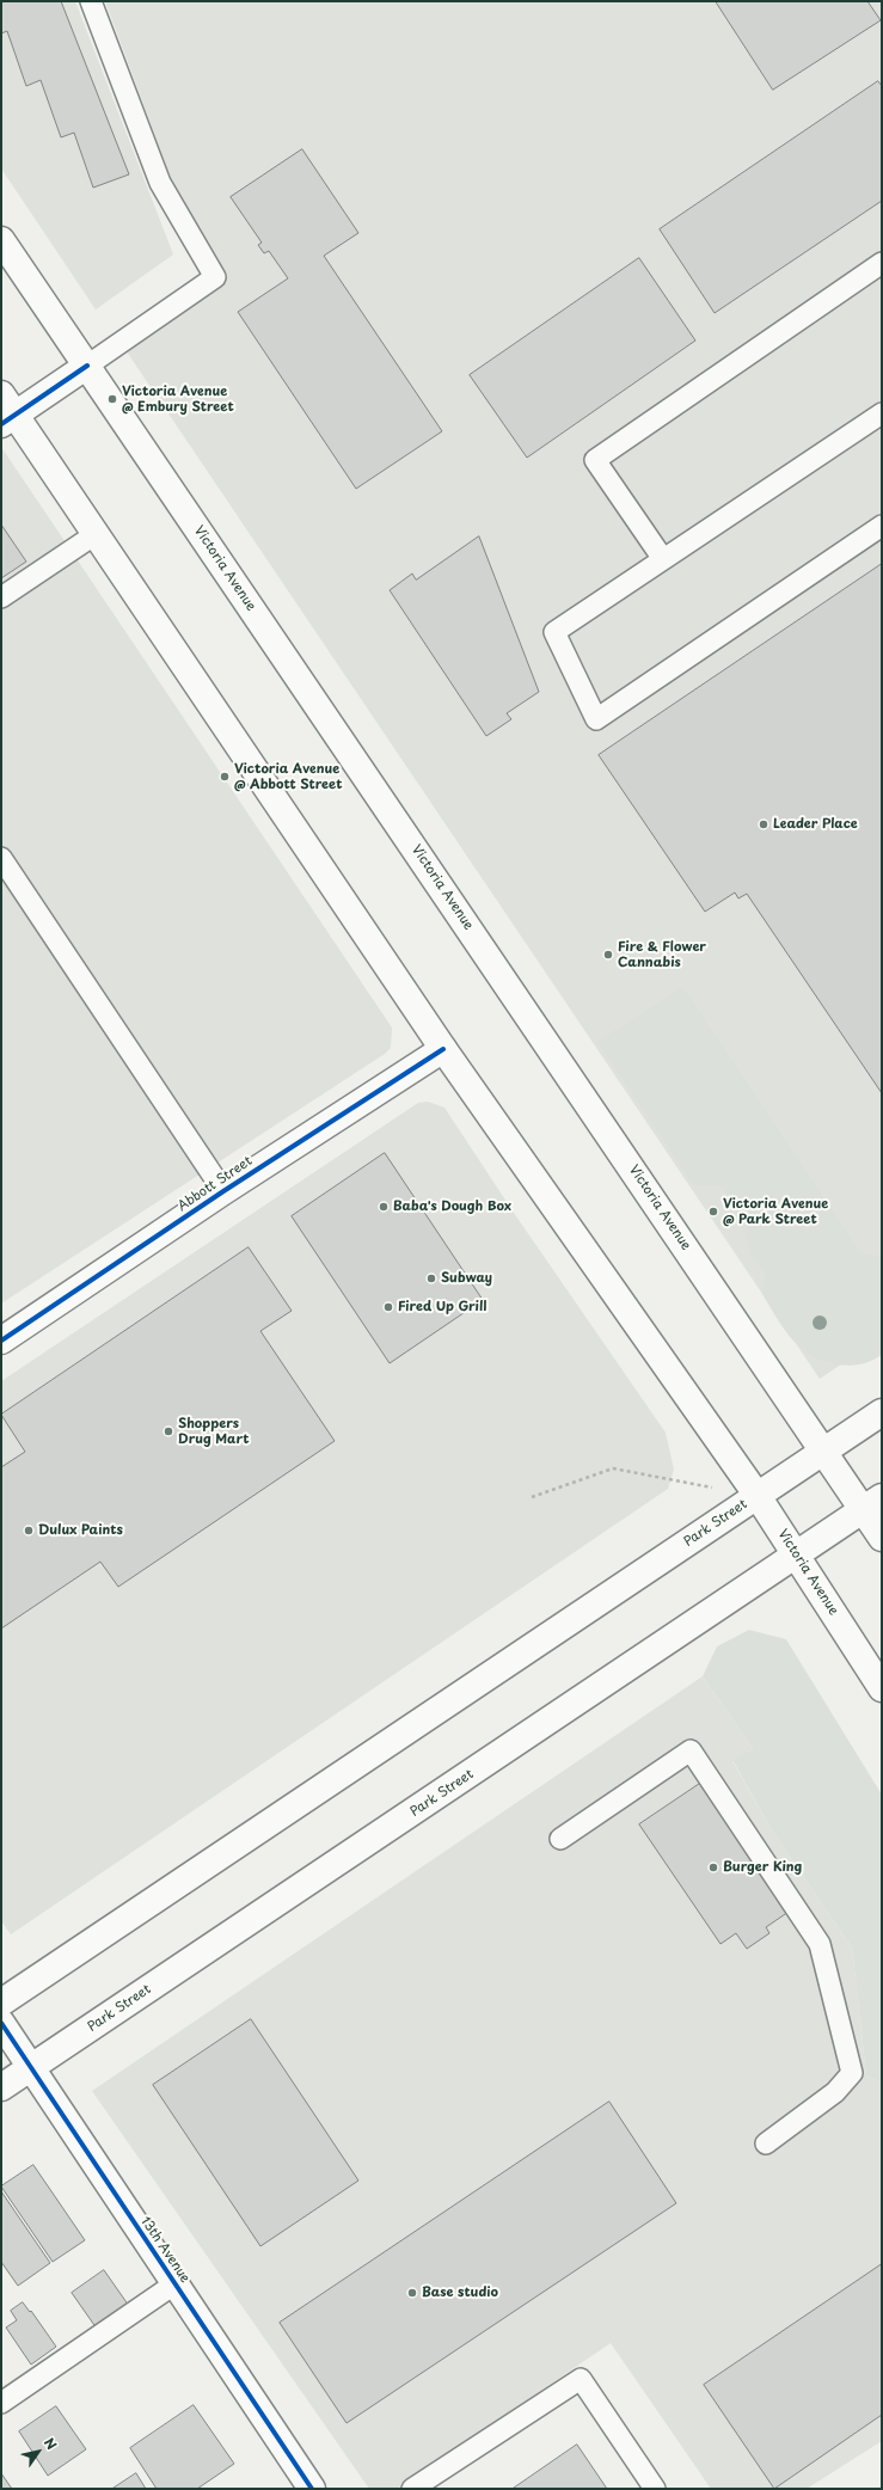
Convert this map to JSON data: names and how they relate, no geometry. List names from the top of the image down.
{
  "streets": {
    "main road": [
      "Victoria Avenue",
      "Abbott Street",
      "Park Street",
      "13th Avenue"
    ]
  },
  "crossings": [
    ["Victoria Avenue", "Abbott Street"],
    ["Victoria Avenue", "Park Street"],
    ["Park Street", "13th Avenue"]
  ],
  "places": [
    "Victoria Avenue @ Embury Street",
    "Victoria Avenue @ Abbott Street",
    "Leader Place",
    "Fire & Flower Cannabis",
    "Baba's Dough Box",
    "Victoria Avenue @ Park Street",
    "Subway",
    "Fired Up Grill",
    "Shoppers Drug Mart",
    "Dulux Paints",
    "Burger King",
    "Base studio"
  ],
  "north": "top right"
}
